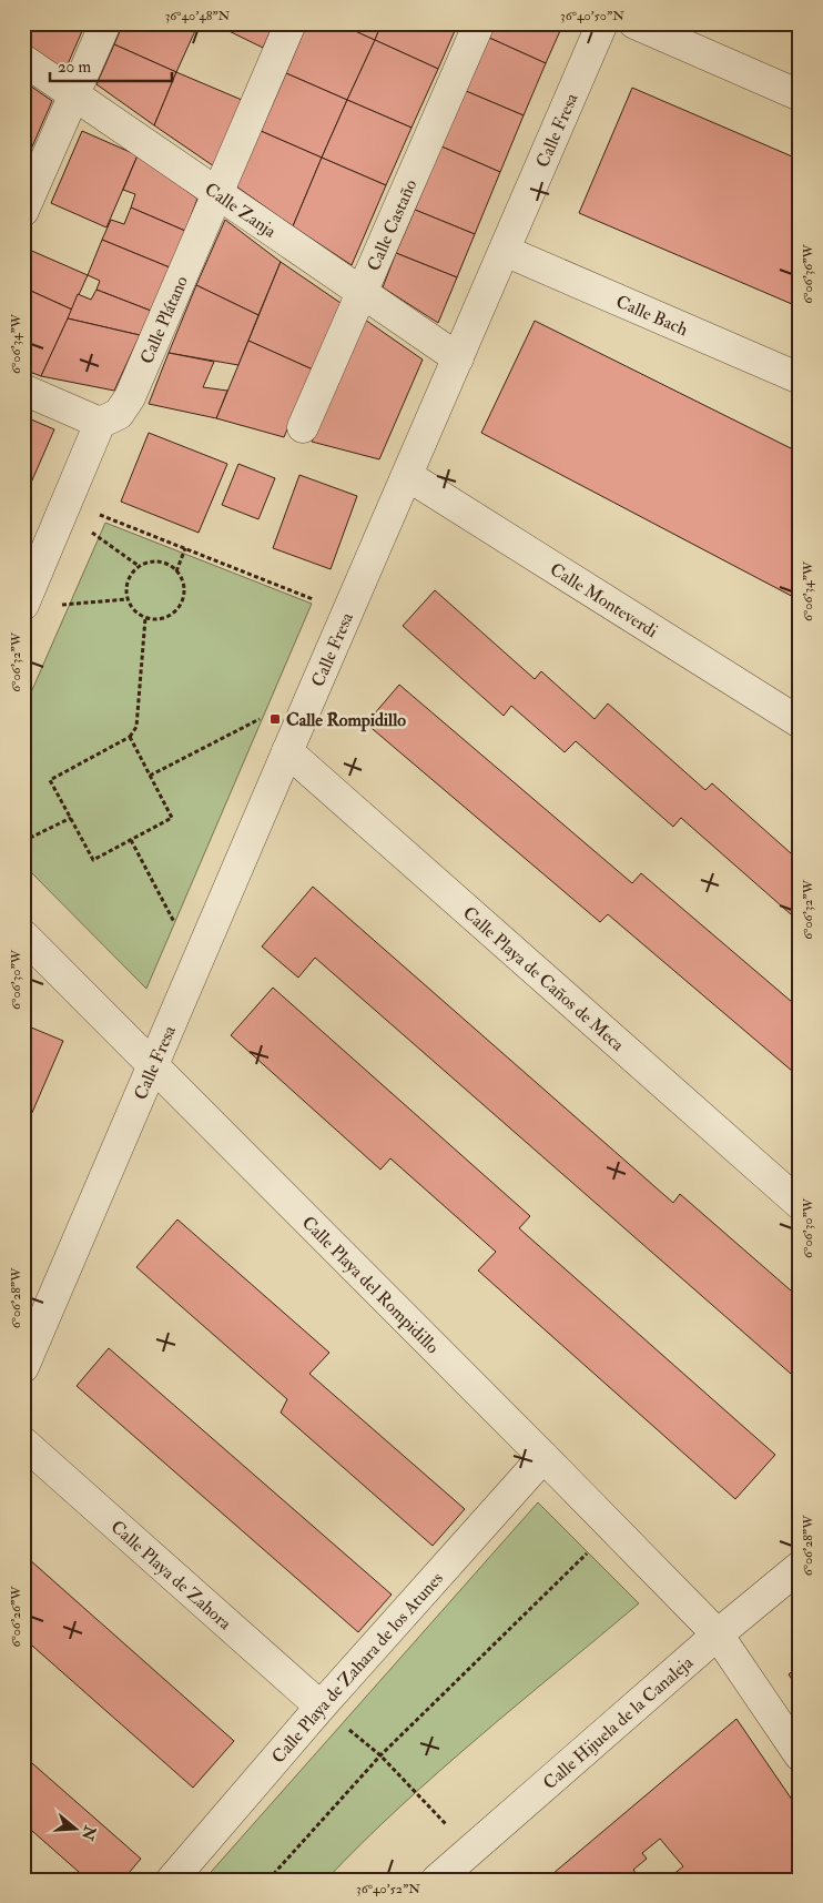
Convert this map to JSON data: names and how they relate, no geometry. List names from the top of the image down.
{
  "streets": {
    "street": [
      "Calle Fresa",
      "Calle Zanja",
      "Calle Castaño",
      "Calle Bach",
      "Calle Plátano",
      "Calle Monteverdi",
      "Calle Playa de Caños de Meca",
      "Calle Playa del Rompidillo",
      "Calle Playa de Zahora",
      "Calle Playa de Zahara de los Atunes",
      "Calle Hijuela de la Canaleja"
    ]
  },
  "crossings": [
    ["Calle Fresa", "Calle Zanja"],
    ["Calle Fresa", "Calle Bach"],
    ["Calle Fresa", "Calle Monteverdi"],
    ["Calle Fresa", "Calle Playa de Caños de Meca"],
    ["Calle Fresa", "Calle Playa del Rompidillo"],
    ["Calle Zanja", "Calle Castaño"],
    ["Calle Zanja", "Calle Plátano"],
    ["Calle Playa del Rompidillo", "Calle Playa de Zahara de los Atunes"],
    ["Calle Playa del Rompidillo", "Calle Hijuela de la Canaleja"],
    ["Calle Playa de Zahora", "Calle Playa de Zahara de los Atunes"]
  ],
  "places": {
    "transit": ["Calle Rompidillo"]
  },
  "scale_bar": "20 m",
  "north": "right",
  "coordinates": [
    "36°40'48\"N",
    "36°40'50\"N",
    "6°06'36\"W",
    "6°06'34\"W",
    "6°06'32\"W",
    "6°06'30\"W",
    "6°06'28\"W",
    "6°06'26\"W",
    "36°40'52\"N"
  ]
}
